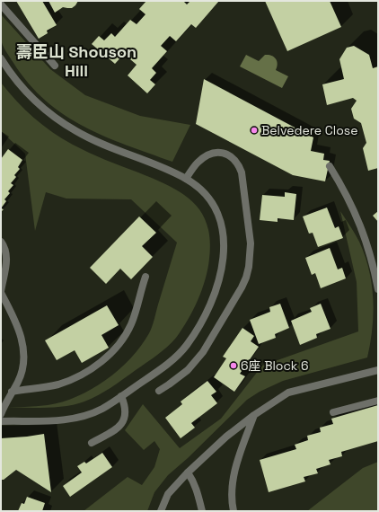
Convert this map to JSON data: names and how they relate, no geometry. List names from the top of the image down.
{
  "districts": ["壽臣山 Shouson Hill"],
  "places": ["Belvedere Close", "6座 Block 6"]
}
